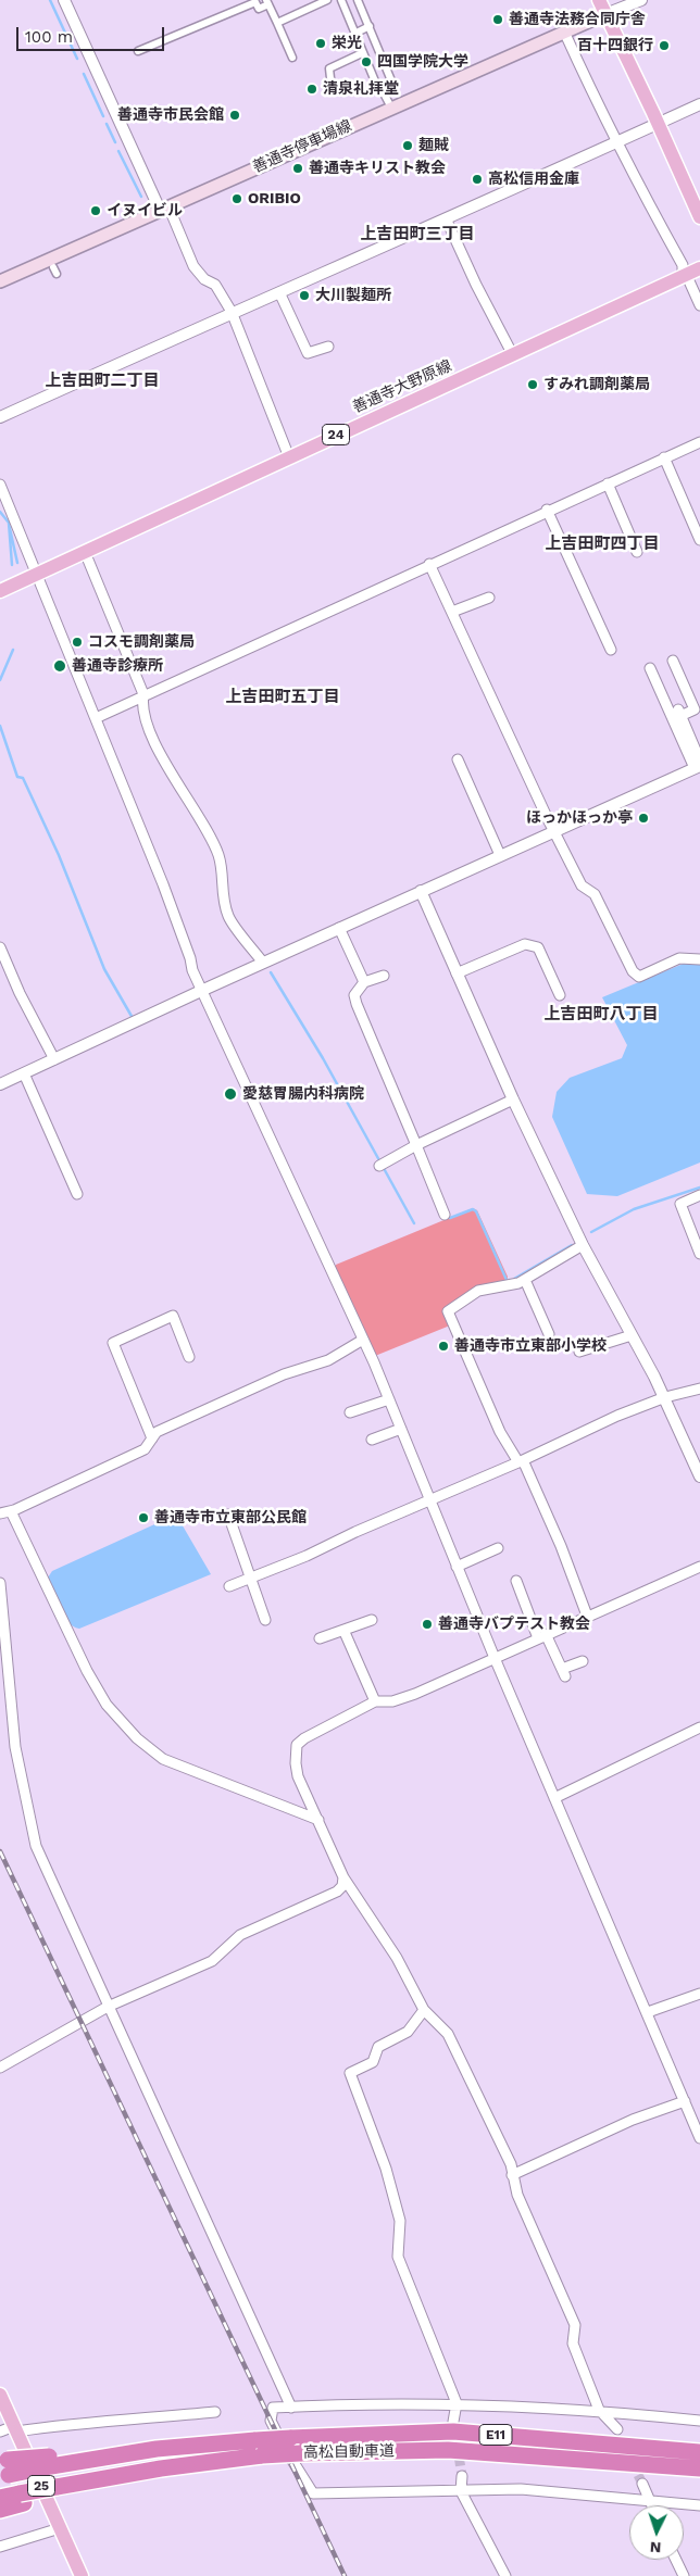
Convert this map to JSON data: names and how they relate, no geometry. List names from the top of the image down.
{
  "streets": {
    "highway": ["E11", "高松自動車道"],
    "main road": [
      "善通寺停車場線",
      "善通寺大野原線",
      "24",
      "25"
    ]
  },
  "districts": [
    "上吉田町三丁目",
    "上吉田町二丁目",
    "上吉田町四丁目",
    "上吉田町五丁目",
    "上吉田町八丁目"
  ],
  "places": [
    "善通寺法務合同庁舎",
    "栄光",
    "百十四銀行",
    "四国学院大学",
    "清泉礼拝堂",
    "善通寺市民会館",
    "麺賊",
    "善通寺キリスト教会",
    "高松信用金庫",
    "ORIBIO",
    "イヌイビル",
    "大川製麺所",
    "すみれ調剤薬局",
    "コスモ調剤薬局",
    "善通寺診療所",
    "ほっかほっか亭",
    "愛慈胃腸内科病院",
    "善通寺市立東部小学校",
    "善通寺市立東部公民館",
    "善通寺バプテスト教会"
  ],
  "scale_bar": "100 m",
  "north": "bottom"
}
